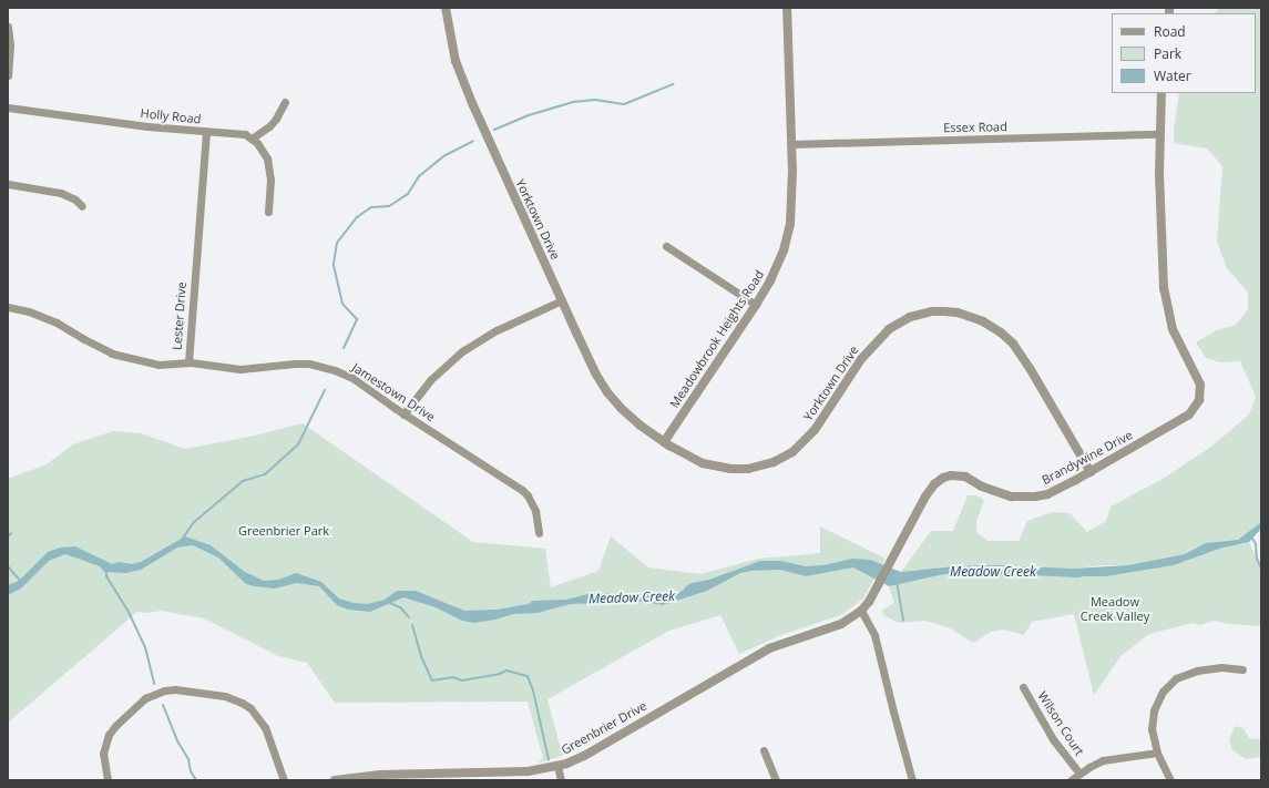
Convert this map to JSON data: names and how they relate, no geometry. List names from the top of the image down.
{
  "streets": {
    "street": [
      "Holly Road",
      "Essex Road",
      "Yorktown Drive",
      "Lester Drive",
      "Meadowbrook Heights Road",
      "Jamestown Drive",
      "Brandywine Drive",
      "Wilson Court",
      "Greenbrier Drive"
    ]
  },
  "crossings": [
    ["Holly Road", "Lester Drive"],
    ["Essex Road", "Meadowbrook Heights Road"],
    ["Essex Road", "Brandywine Drive"],
    ["Yorktown Drive", "Meadowbrook Heights Road"],
    ["Yorktown Drive", "Brandywine Drive"],
    ["Lester Drive", "Jamestown Drive"],
    ["Brandywine Drive", "Greenbrier Drive"]
  ],
  "water": ["Meadow Creek"],
  "parks": ["Greenbrier Park", "Meadow Creek Valley"],
  "legend": ["Road", "Park", "Water"]
}
